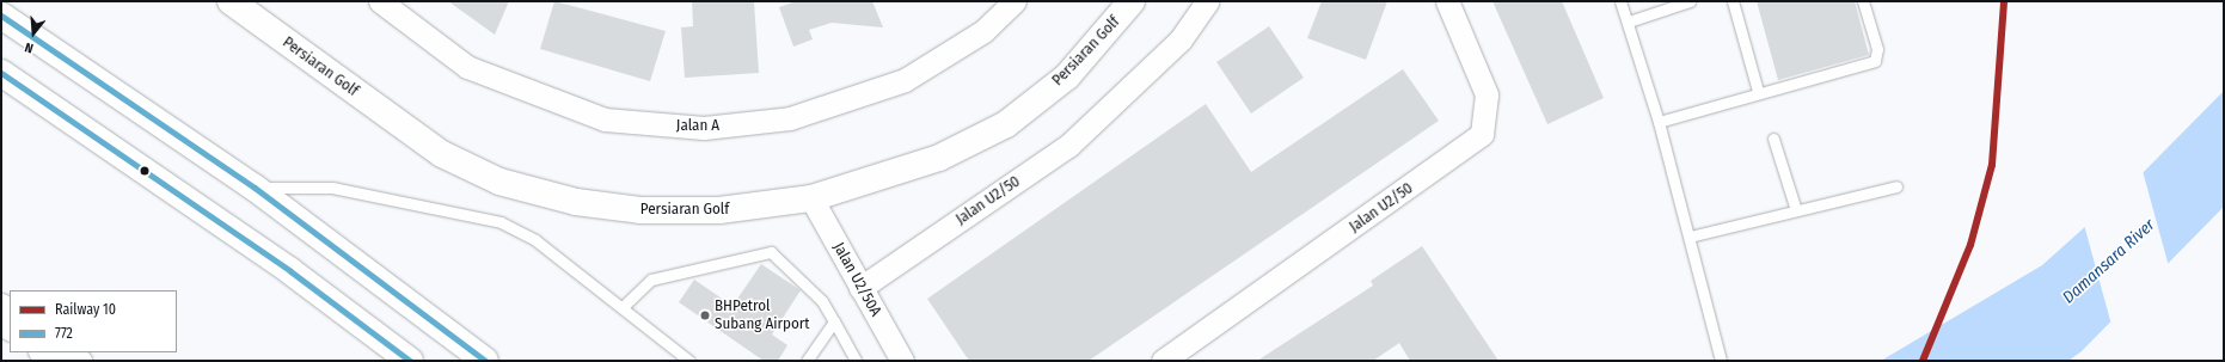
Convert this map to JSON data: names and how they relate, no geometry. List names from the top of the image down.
{
  "streets": {
    "main road": ["Persiaran Golf"],
    "street": ["Jalan A", "Jalan U2/50", "Jalan U2/50A"]
  },
  "crossings": [
    ["Persiaran Golf", "Jalan U2/50A"],
    ["Jalan U2/50", "Jalan U2/50A"]
  ],
  "water": ["Damansara River"],
  "places": ["BHPetrol Subang Airport"],
  "lines": ["rail line 10", "transit line 772"],
  "legend": ["Railway 10", "772"],
  "north": "bottom"
}
